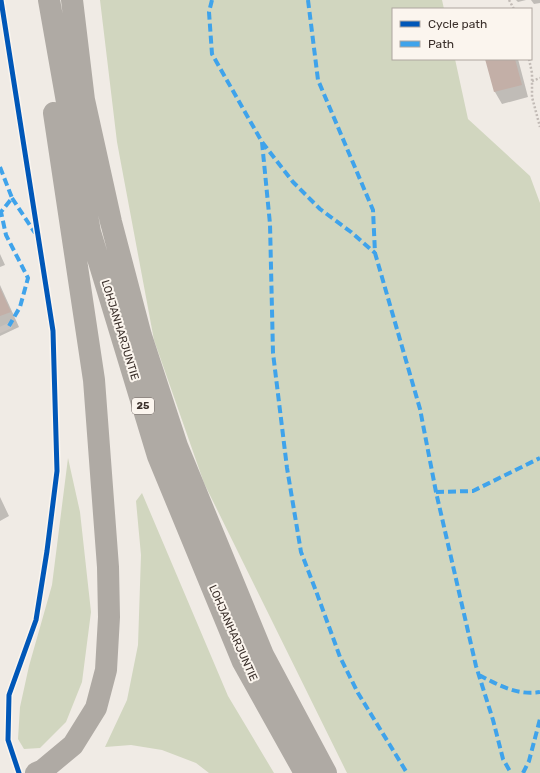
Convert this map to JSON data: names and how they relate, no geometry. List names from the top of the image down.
{
  "streets": {
    "highway": ["LOHJANHARJUNTIE", "25"]
  },
  "legend": ["Cycle path", "Path"]
}
